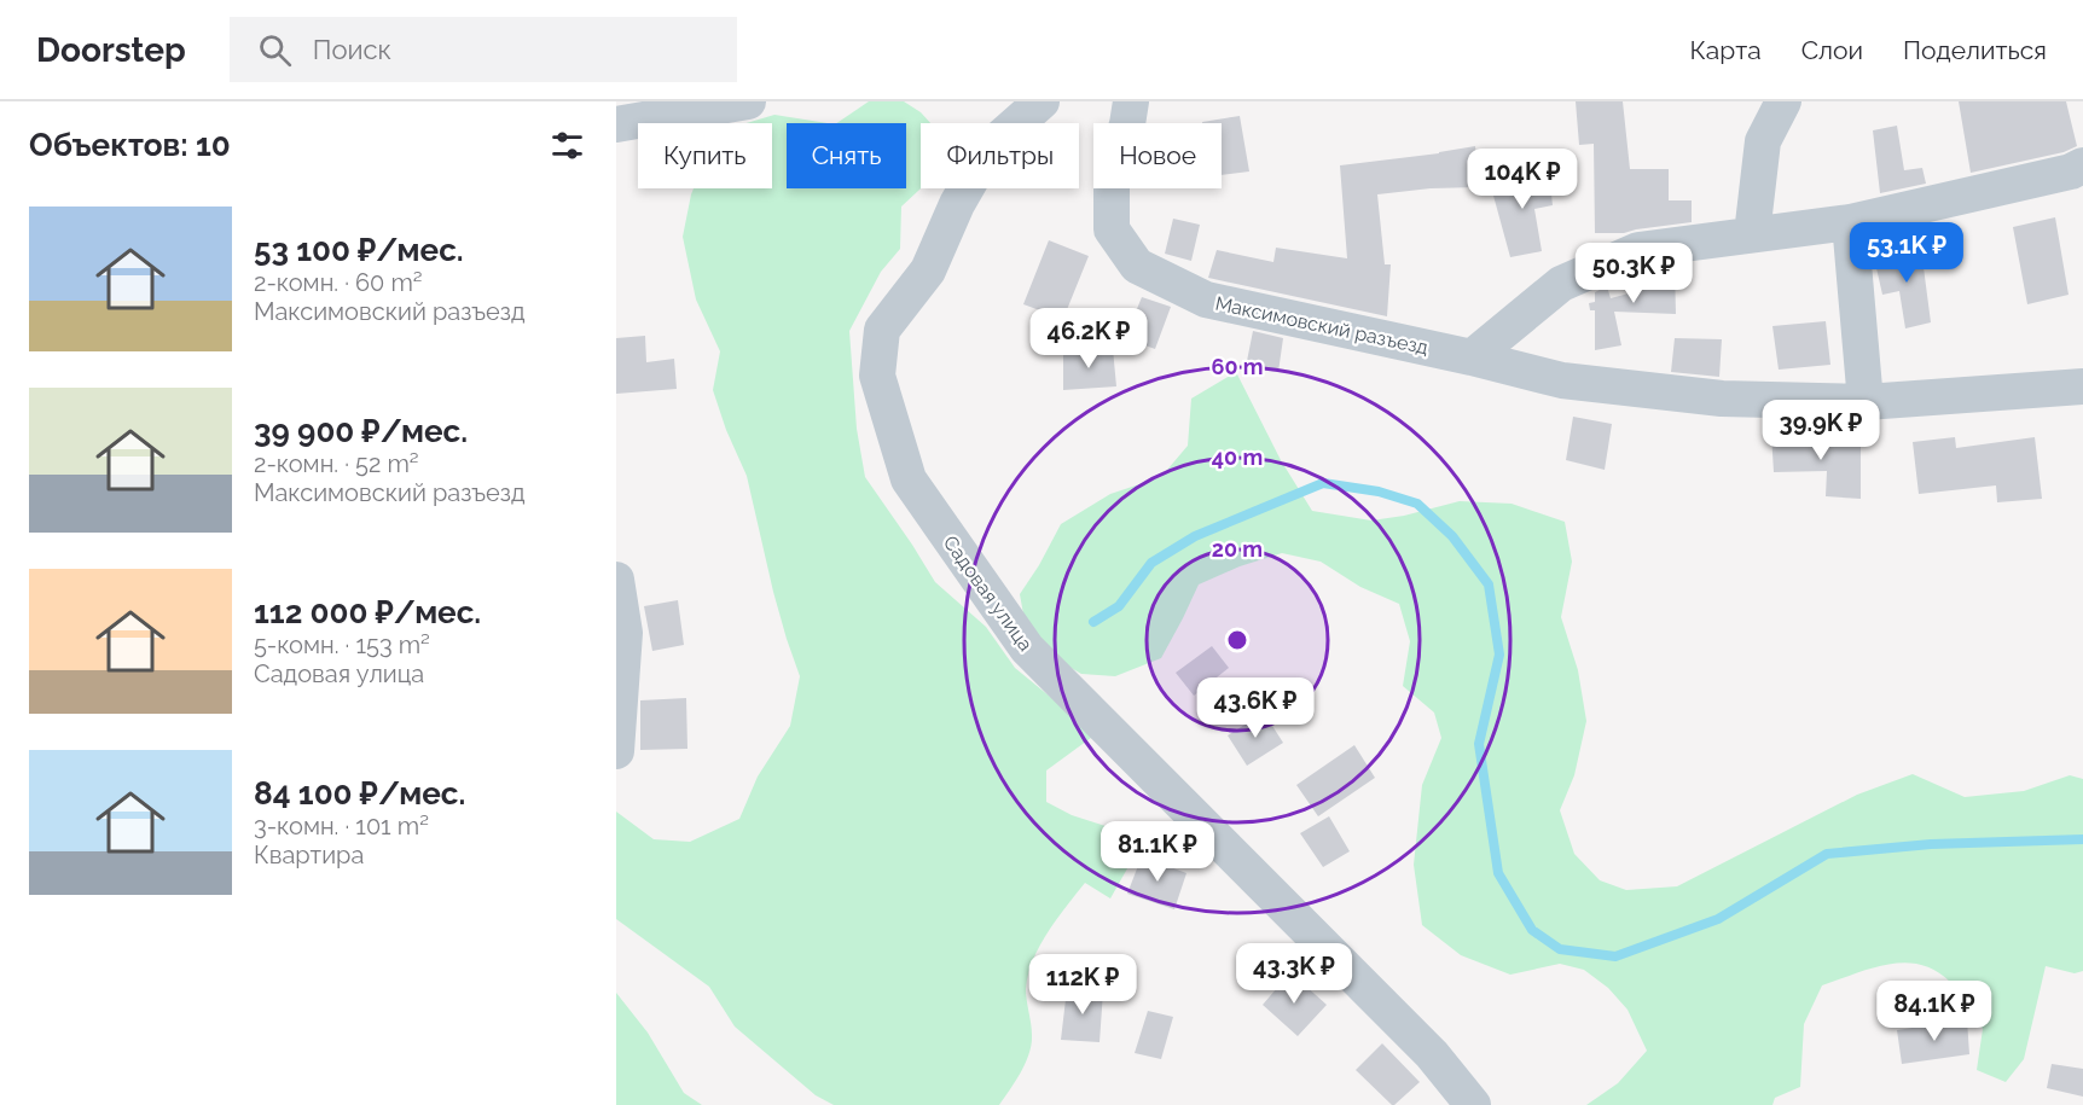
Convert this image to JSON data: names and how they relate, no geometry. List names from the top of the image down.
{
  "streets": {
    "street": ["Максимовский разъезд", "Садовая улица"]
  },
  "page": {
    "header": "Doorstep",
    "search": "Поиск",
    "nav": ["Карта", "Слои", "Поделиться"],
    "heading": "Объектов: 10",
    "chip": [
      "Купить",
      "Снять",
      "Фильтры",
      "Новое"
    ],
    "price": [
      "104K ₽",
      "53.1K ₽",
      "50.3K ₽",
      "46.2K ₽",
      "39.9K ₽",
      "43.6K ₽",
      "81.1K ₽",
      "43.3K ₽",
      "112K ₽",
      "84.1K ₽"
    ],
    "list": [
      {
        "name": "53 100 ₽/мес.",
        "note": "2-комн. · 60 m² · Максимовский разъезд"
      },
      {
        "name": "39 900 ₽/мес.",
        "note": "2-комн. · 52 m² · Максимовский разъезд"
      },
      {
        "name": "112 000 ₽/мес.",
        "note": "5-комн. · 153 m² · Садовая улица"
      },
      {
        "name": "84 100 ₽/мес.",
        "note": "3-комн. · 101 m² · Квартира"
      }
    ]
  },
  "rings": ["60 m", "40 m", "20 m"]
}
